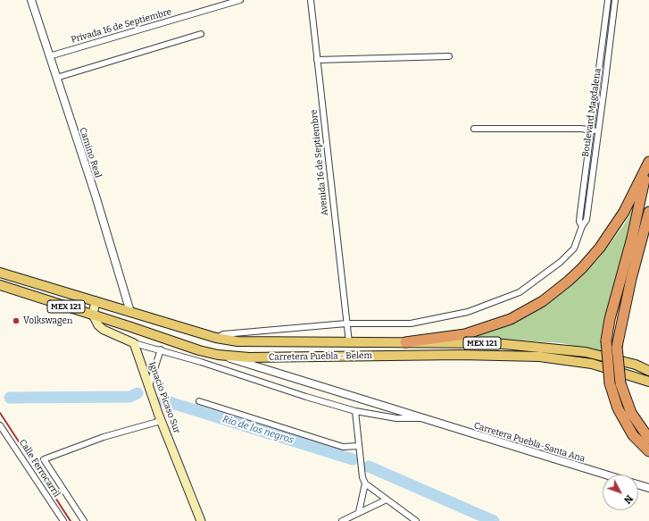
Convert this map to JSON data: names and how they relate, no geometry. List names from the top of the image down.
{
  "streets": {
    "main road": ["MEX 121", "Carretera Puebla - Belem", "Ignacio Picaso Sur"],
    "street": [
      "Privada 16 de Septiembre",
      "Boulevard Magdalena",
      "Camino Real",
      "Avenida 16 de Septiembre",
      "Carretera Puebla-Santa Ana",
      "Calle Ferrocarril"
    ]
  },
  "crossings": [
    ["Privada 16 de Septiembre", "Camino Real"],
    ["Boulevard Magdalena", "Avenida 16 de Septiembre"],
    ["Camino Real", "Carretera Puebla - Belem"],
    ["Avenida 16 de Septiembre", "Carretera Puebla - Belem"],
    ["Carretera Puebla - Belem", "Carretera Puebla-Santa Ana"],
    ["Ignacio Picaso Sur", "Calle Ferrocarril"]
  ],
  "water": ["Rio de los negros"],
  "places": ["Volkswagen"],
  "north": "bottom right"
}
